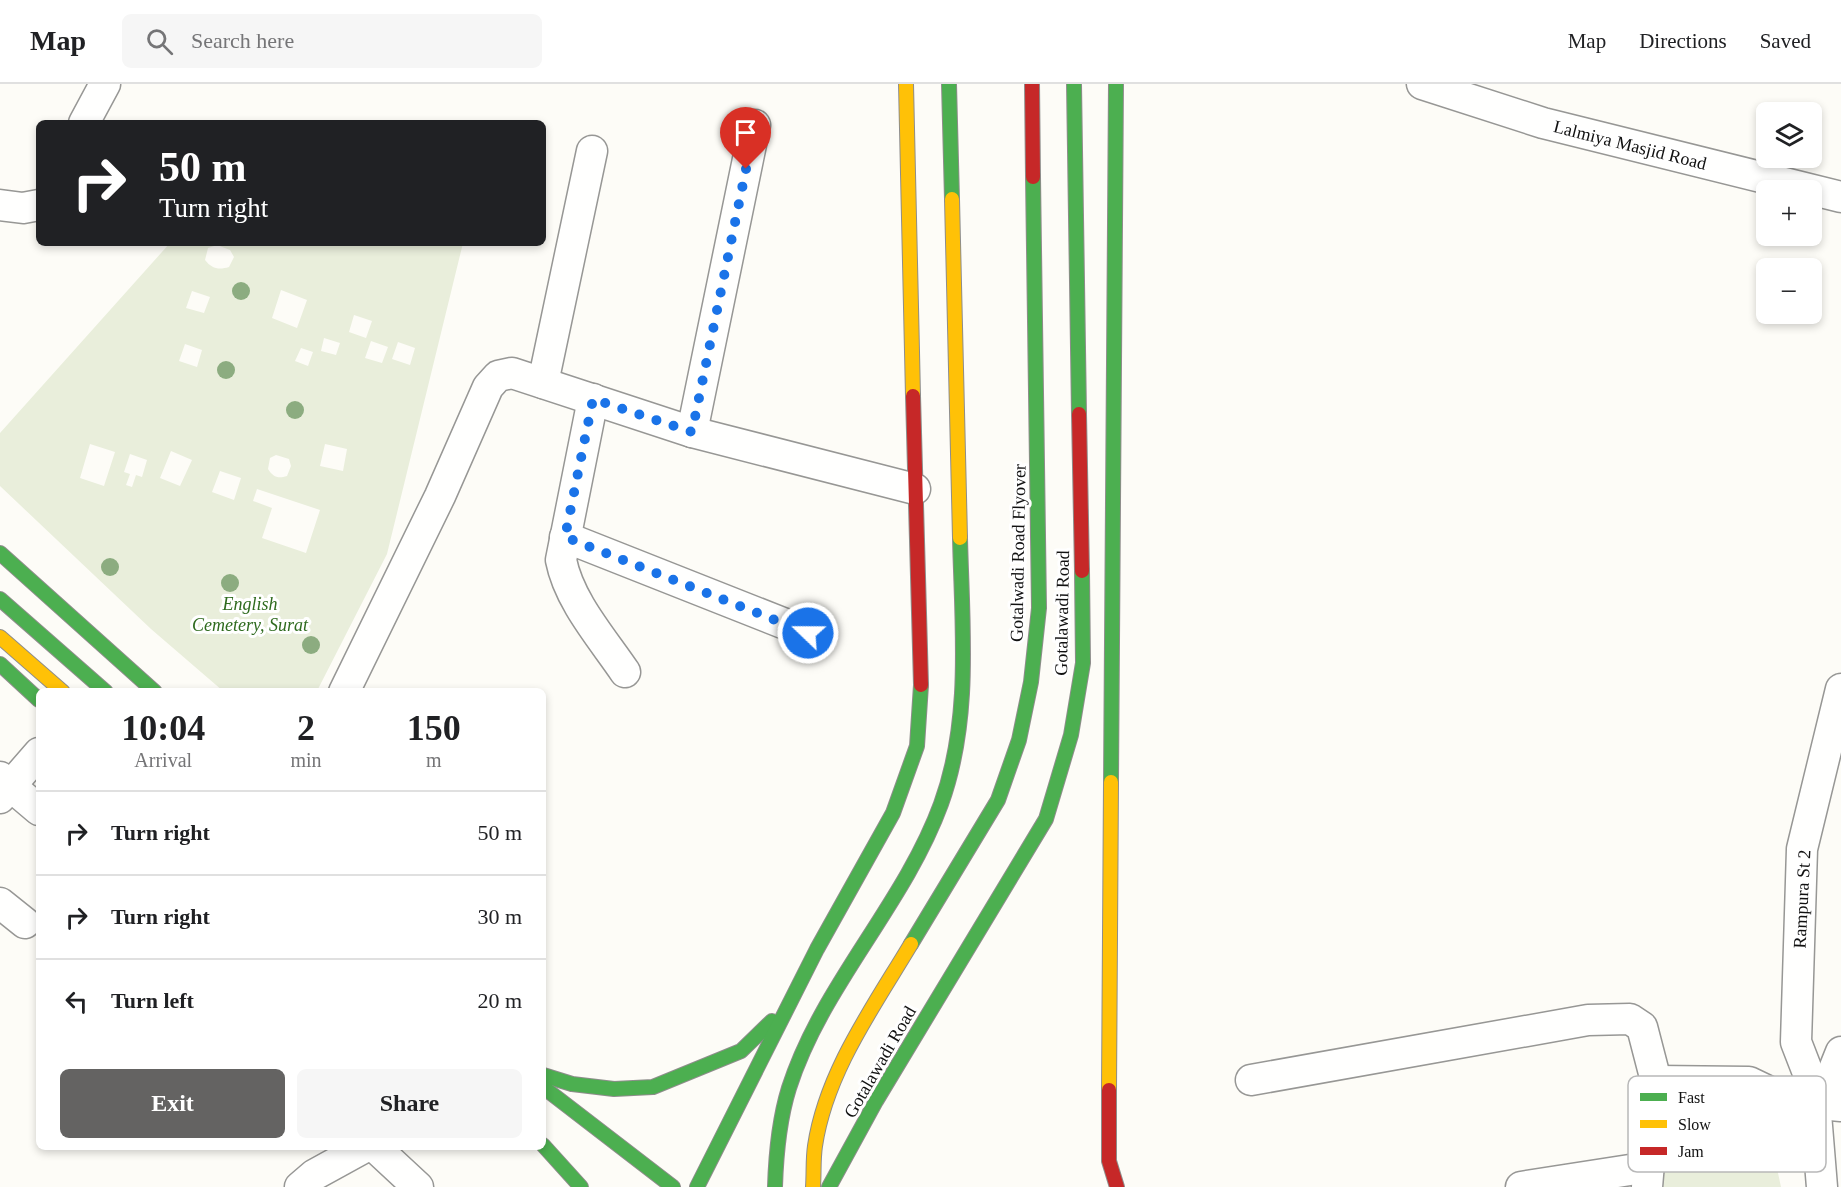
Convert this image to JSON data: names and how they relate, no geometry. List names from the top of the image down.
{
  "streets": {
    "main road": ["Gotalwadi Road Flyover", "Gotalawadi Road"],
    "street": ["Lalmiya Masjid Road", "Rampura St 2"]
  },
  "parks": ["English Cemetery, Surat"],
  "legend": ["Fast", "Slow", "Jam"],
  "page": {
    "header": "Map",
    "search": "Search here",
    "nav": ["Map", "Directions", "Saved"],
    "map_buttons": ["+", "−"],
    "turn": ["50 m", "Turn right"],
    "eta": [
      "10:04",
      "Arrival",
      "2",
      "min",
      "150",
      "m"
    ],
    "list": [
      {
        "name": "Turn right",
        "value": "50 m"
      },
      {
        "name": "Turn right",
        "value": "30 m"
      },
      {
        "name": "Turn left",
        "value": "20 m"
      }
    ],
    "buttons": ["Exit", "Share"]
  }
}
